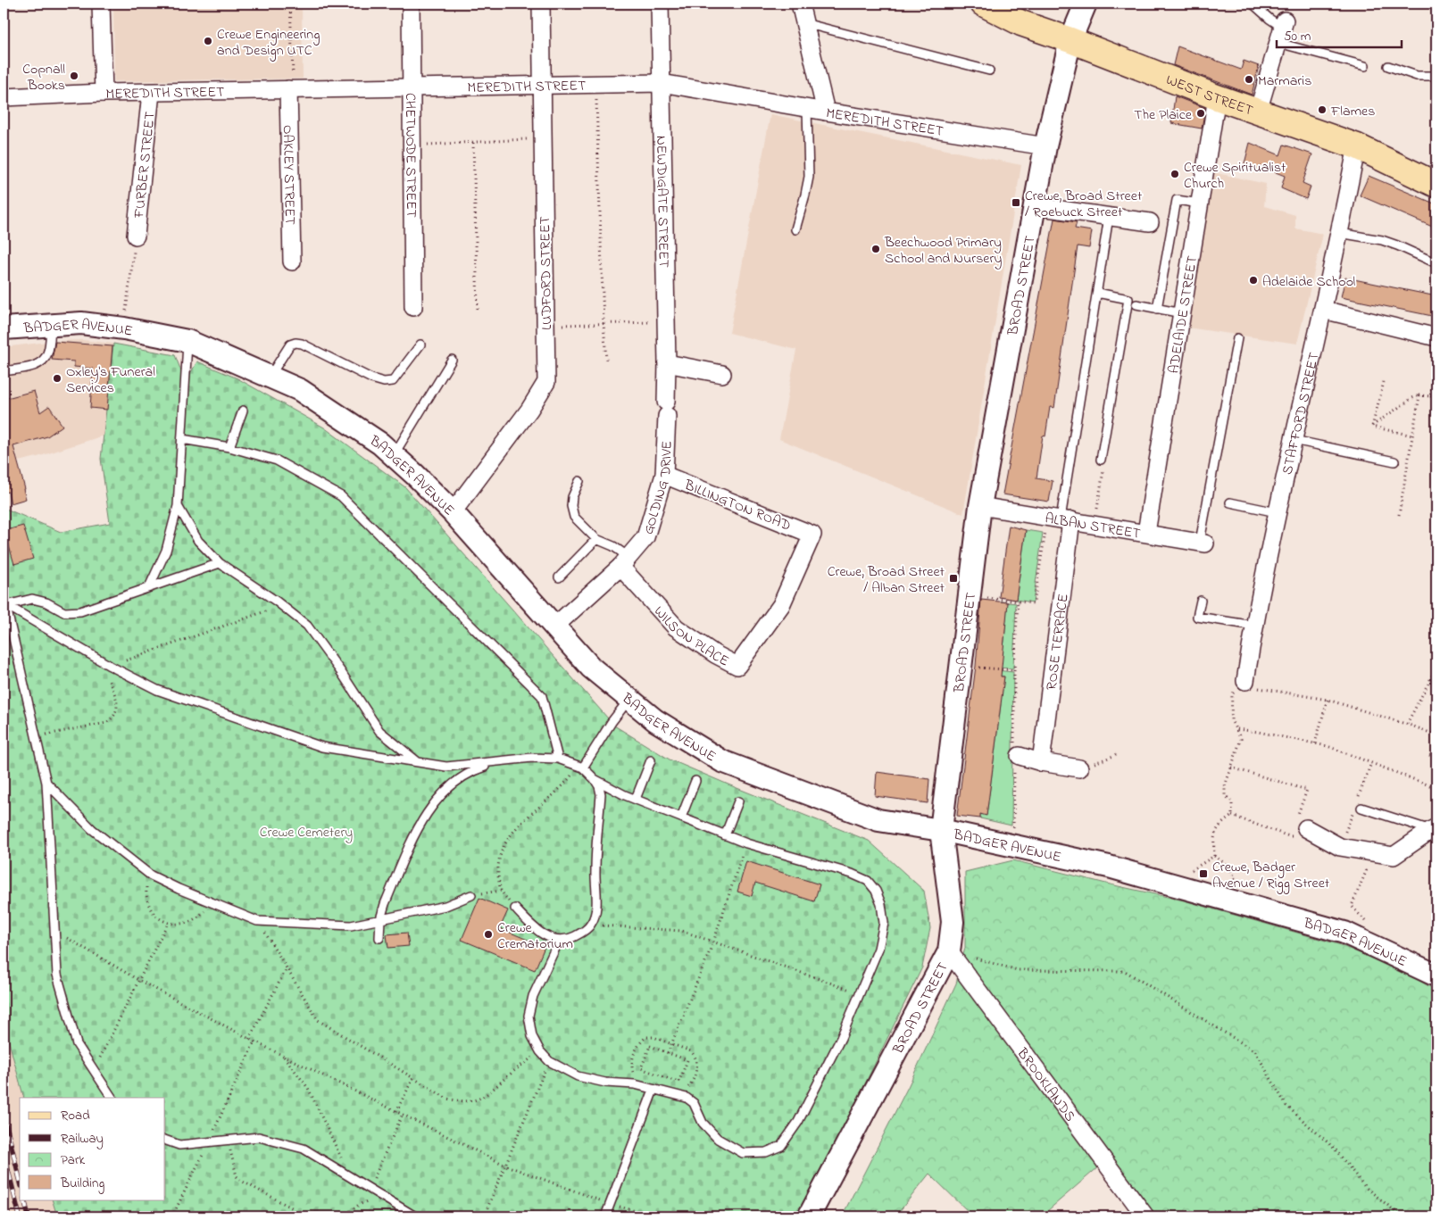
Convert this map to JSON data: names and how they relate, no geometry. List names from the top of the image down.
{
  "streets": {
    "main road": ["WEST STREET"],
    "street": [
      "MEREDITH STREET",
      "CHETWODE STREET",
      "FURBER STREET",
      "OAKLEY STREET",
      "NEWDIGATE STREET",
      "LUDFORD STREET",
      "BROAD STREET",
      "ADELAIDE STREET",
      "BADGER AVENUE",
      "STAFFORD STREET",
      "GOLDING DRIVE",
      "BILLINGTON ROAD",
      "ALBAN STREET",
      "WILSON PLACE",
      "ROSE TERRACE",
      "BROOKLANDS"
    ]
  },
  "crossings": [
    ["MEREDITH STREET", "CHETWODE STREET"],
    ["MEREDITH STREET", "FURBER STREET"],
    ["MEREDITH STREET", "OAKLEY STREET"],
    ["MEREDITH STREET", "NEWDIGATE STREET"],
    ["MEREDITH STREET", "LUDFORD STREET"],
    ["MEREDITH STREET", "BROAD STREET"],
    ["WEST STREET", "BROAD STREET"],
    ["WEST STREET", "ADELAIDE STREET"],
    ["WEST STREET", "STAFFORD STREET"],
    ["NEWDIGATE STREET", "GOLDING DRIVE"],
    ["LUDFORD STREET", "BADGER AVENUE"],
    ["BROAD STREET", "BADGER AVENUE"],
    ["BROAD STREET", "ALBAN STREET"],
    ["BROAD STREET", "BROOKLANDS"],
    ["ADELAIDE STREET", "ALBAN STREET"],
    ["BADGER AVENUE", "GOLDING DRIVE"],
    ["GOLDING DRIVE", "BILLINGTON ROAD"],
    ["GOLDING DRIVE", "WILSON PLACE"],
    ["BILLINGTON ROAD", "WILSON PLACE"],
    ["ALBAN STREET", "ROSE TERRACE"]
  ],
  "parks": ["Crewe Cemetery"],
  "places": {
    "other": [
      "Crewe Engineering and Design UTC",
      "Copnall Books",
      "Marmaris",
      "Flames",
      "The Plaice",
      "Crewe Spiritualist Church",
      "Beechwood Primary School and Nursery",
      "Adelaide School",
      "Oxley's Funeral Services",
      "Crewe Crematorium"
    ],
    "transit": ["Crewe, Broad Street / Roebuck Street", "Crewe, Broad Street / Alban Street", "Crewe, Badger Avenue / Rigg Street"]
  },
  "legend": [
    "Road",
    "Railway",
    "Park",
    "Building"
  ],
  "scale_bar": "50 m"
}
